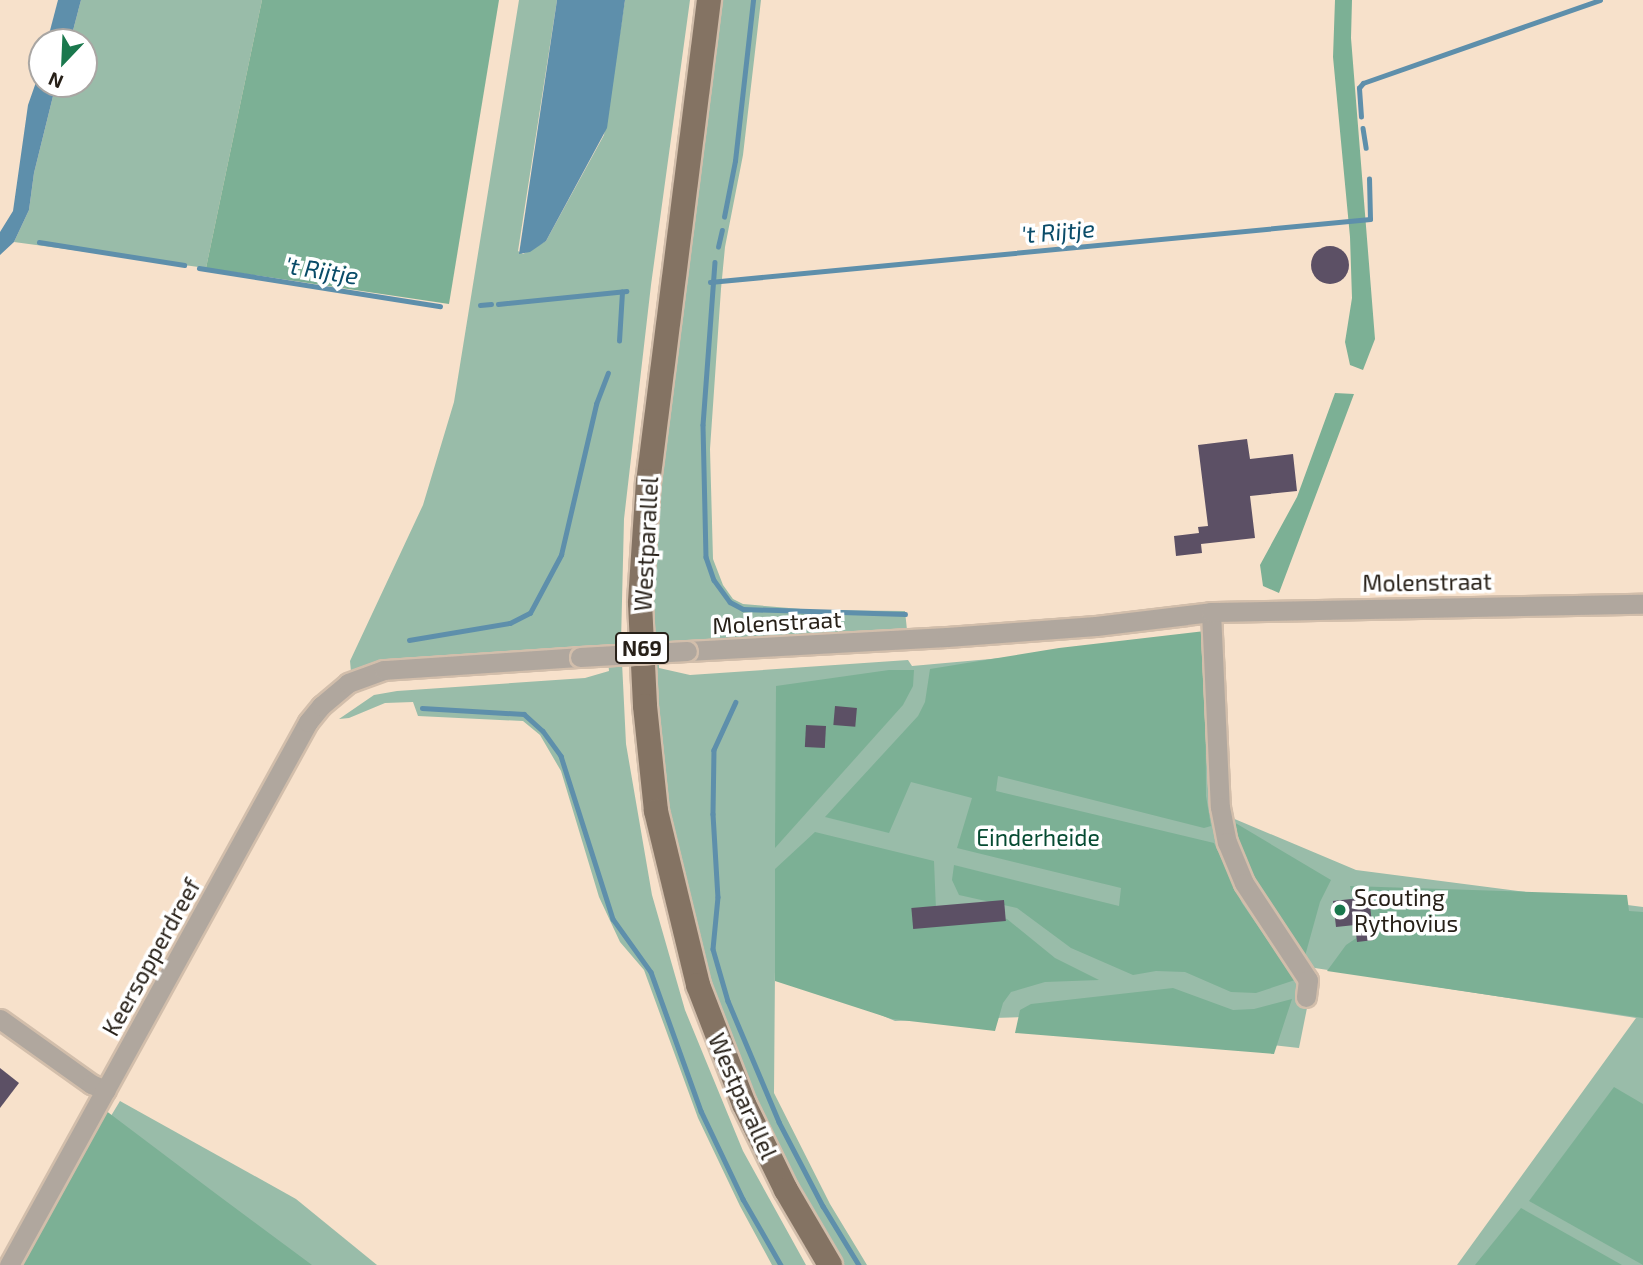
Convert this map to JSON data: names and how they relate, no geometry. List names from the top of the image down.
{
  "streets": {
    "main road": ["Westparallel", "N69"],
    "street": ["Molenstraat", "Keersopperdreef"]
  },
  "crossings": [
    ["Molenstraat", "Keersopperdreef"]
  ],
  "water": ["'t Rijtje"],
  "parks": ["Einderheide"],
  "places": ["Scouting Rythovius"],
  "north": "bottom left"
}
